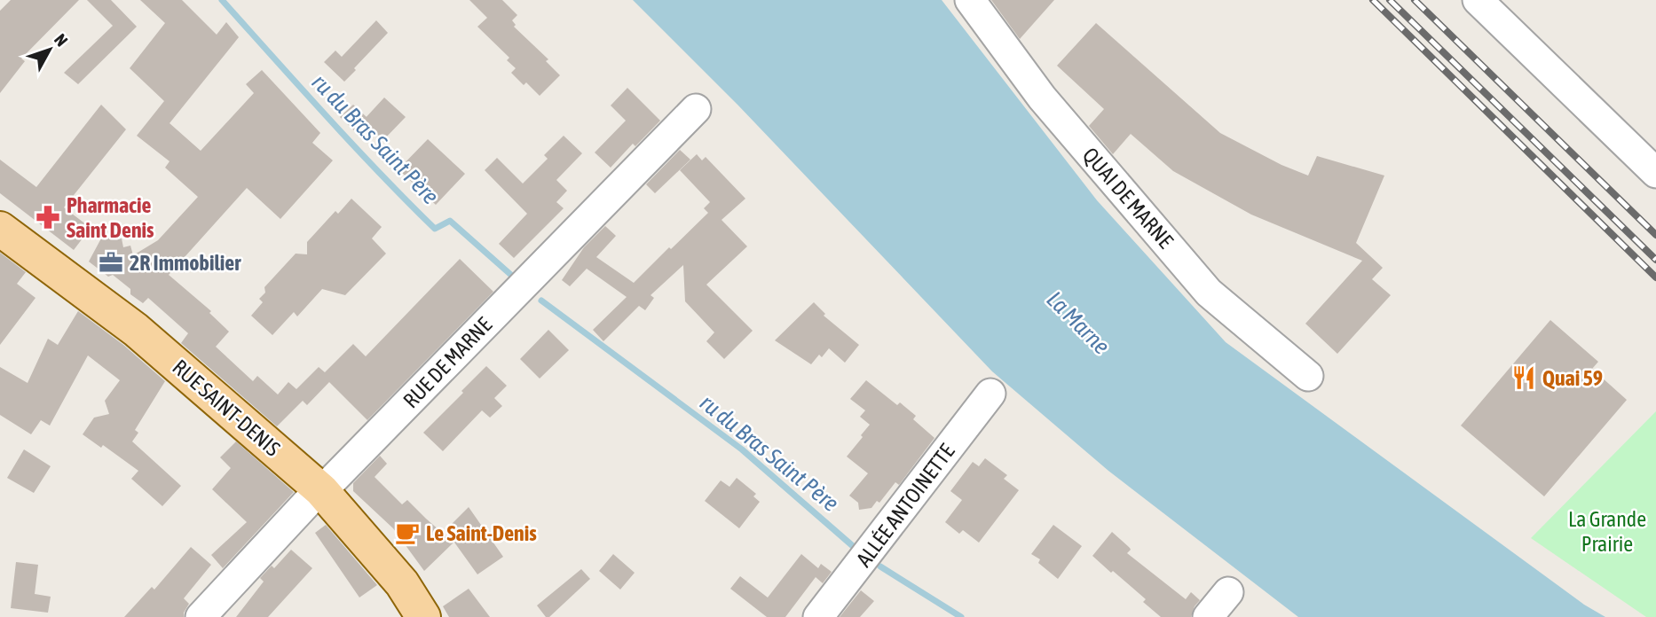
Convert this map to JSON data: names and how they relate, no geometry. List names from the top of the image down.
{
  "streets": {
    "main road": ["RUE SAINT-DENIS"],
    "street": ["QUAI DE MARNE", "RUE DE MARNE", "ALLÉE ANTOINETTE"]
  },
  "crossings": [
    ["RUE DE MARNE", "RUE SAINT-DENIS"]
  ],
  "water": ["ru du Bras Saint Père", "La Marne"],
  "parks": ["La Grande Prairie"],
  "places": {
    "pharmacy": ["Pharmacie Saint Denis"],
    "office": ["2R Immobilier"],
    "restaurant": ["Quai 59"],
    "cafe": ["Le Saint-Denis"]
  },
  "north": "top right"
}
